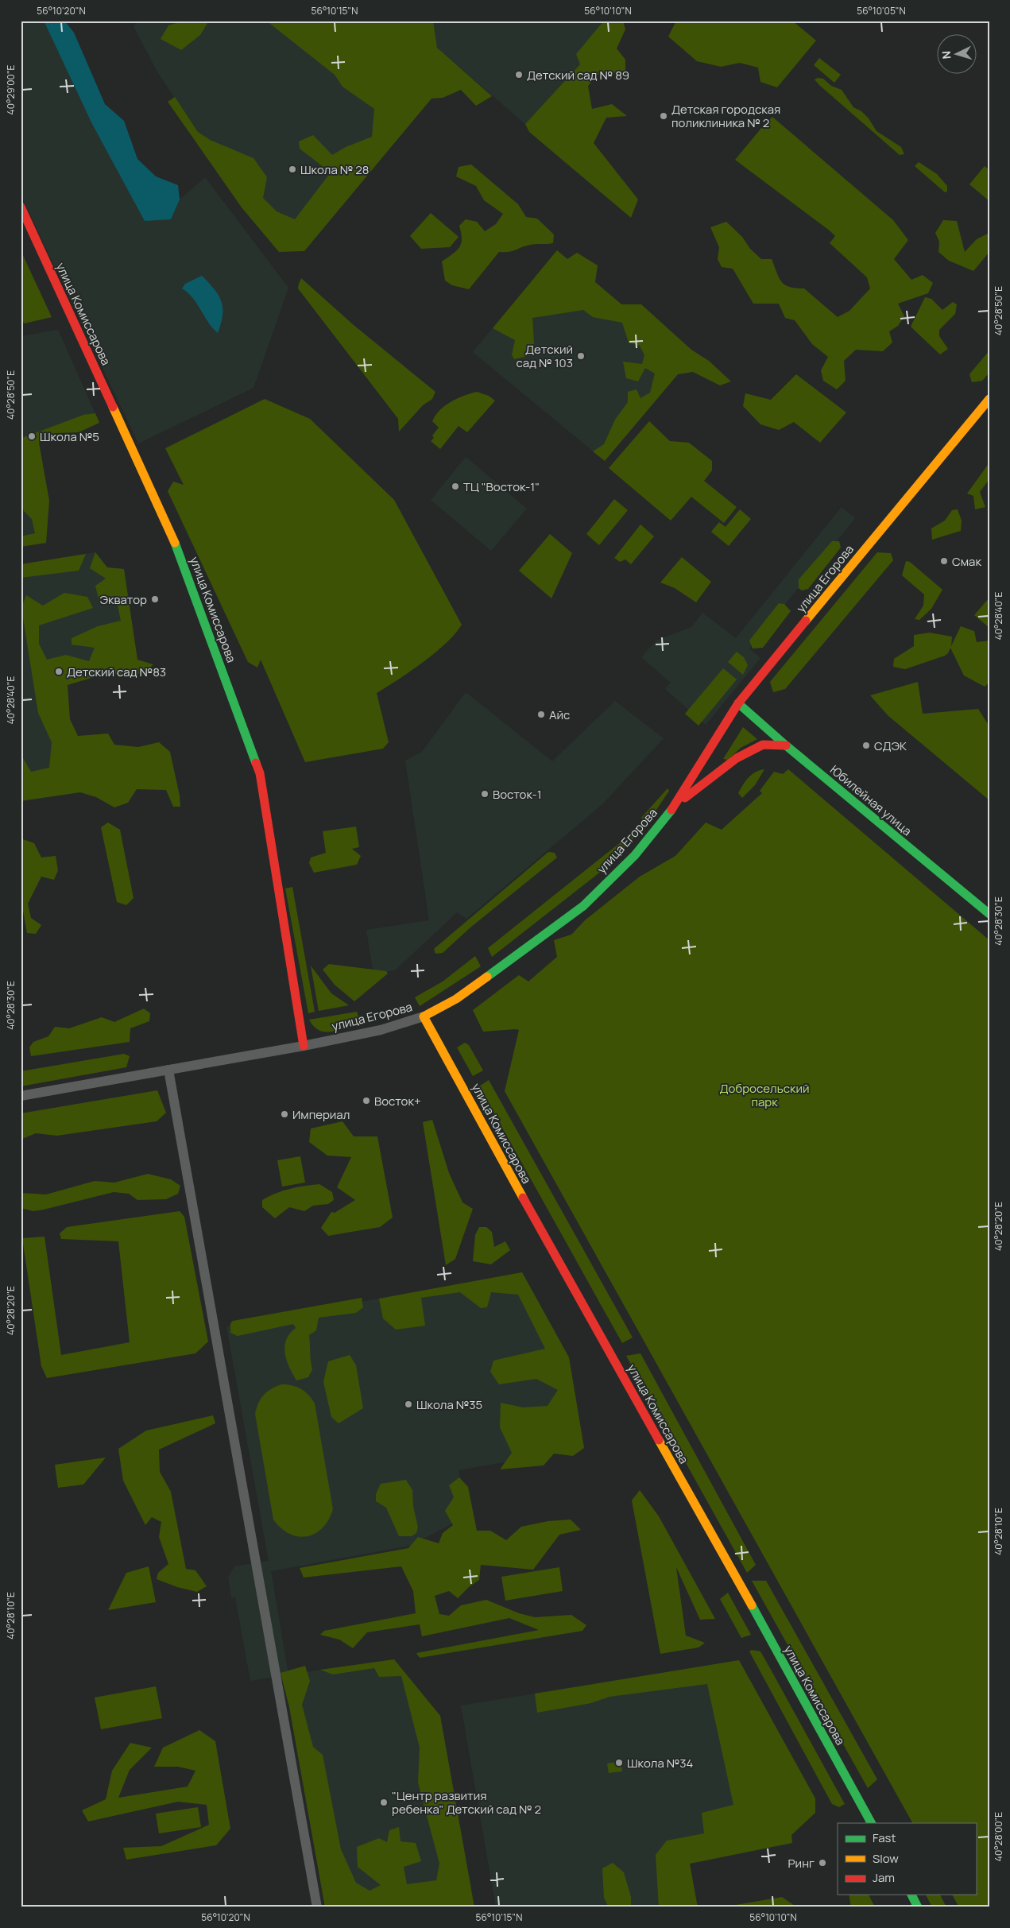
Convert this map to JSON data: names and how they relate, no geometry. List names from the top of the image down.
{
  "streets": {
    "main road": ["улица Комиссарова", "улица Егорова", "Юбилейная улица"]
  },
  "crossings": [
    ["улица Комиссарова", "улица Егорова"],
    ["улица Егорова", "Юбилейная улица"]
  ],
  "parks": ["Добросельский парк"],
  "places": [
    "Детский сад № 89",
    "Детская городская поликлиника № 2",
    "Школа № 28",
    "Детский сад № 103",
    "Школа №5",
    "ТЦ \"Восток-1\"",
    "Смак",
    "Экватор",
    "Детский сад №83",
    "Айс",
    "СДЭК",
    "Восток-1",
    "Восток+",
    "Империал",
    "Школа №35",
    "Школа №34",
    "\"Центр развития ребенка\" Детский сад № 2",
    "Ринг"
  ],
  "legend": ["Fast", "Slow", "Jam"],
  "north": "left",
  "coordinates": [
    "56°10'20\"N",
    "56°10'15\"N",
    "56°10'10\"N",
    "56°10'05\"N",
    "40°29'00\"E",
    "40°28'50\"E",
    "40°28'40\"E",
    "40°28'30\"E",
    "40°28'20\"E",
    "40°28'10\"E",
    "40°28'00\"E"
  ]
}
